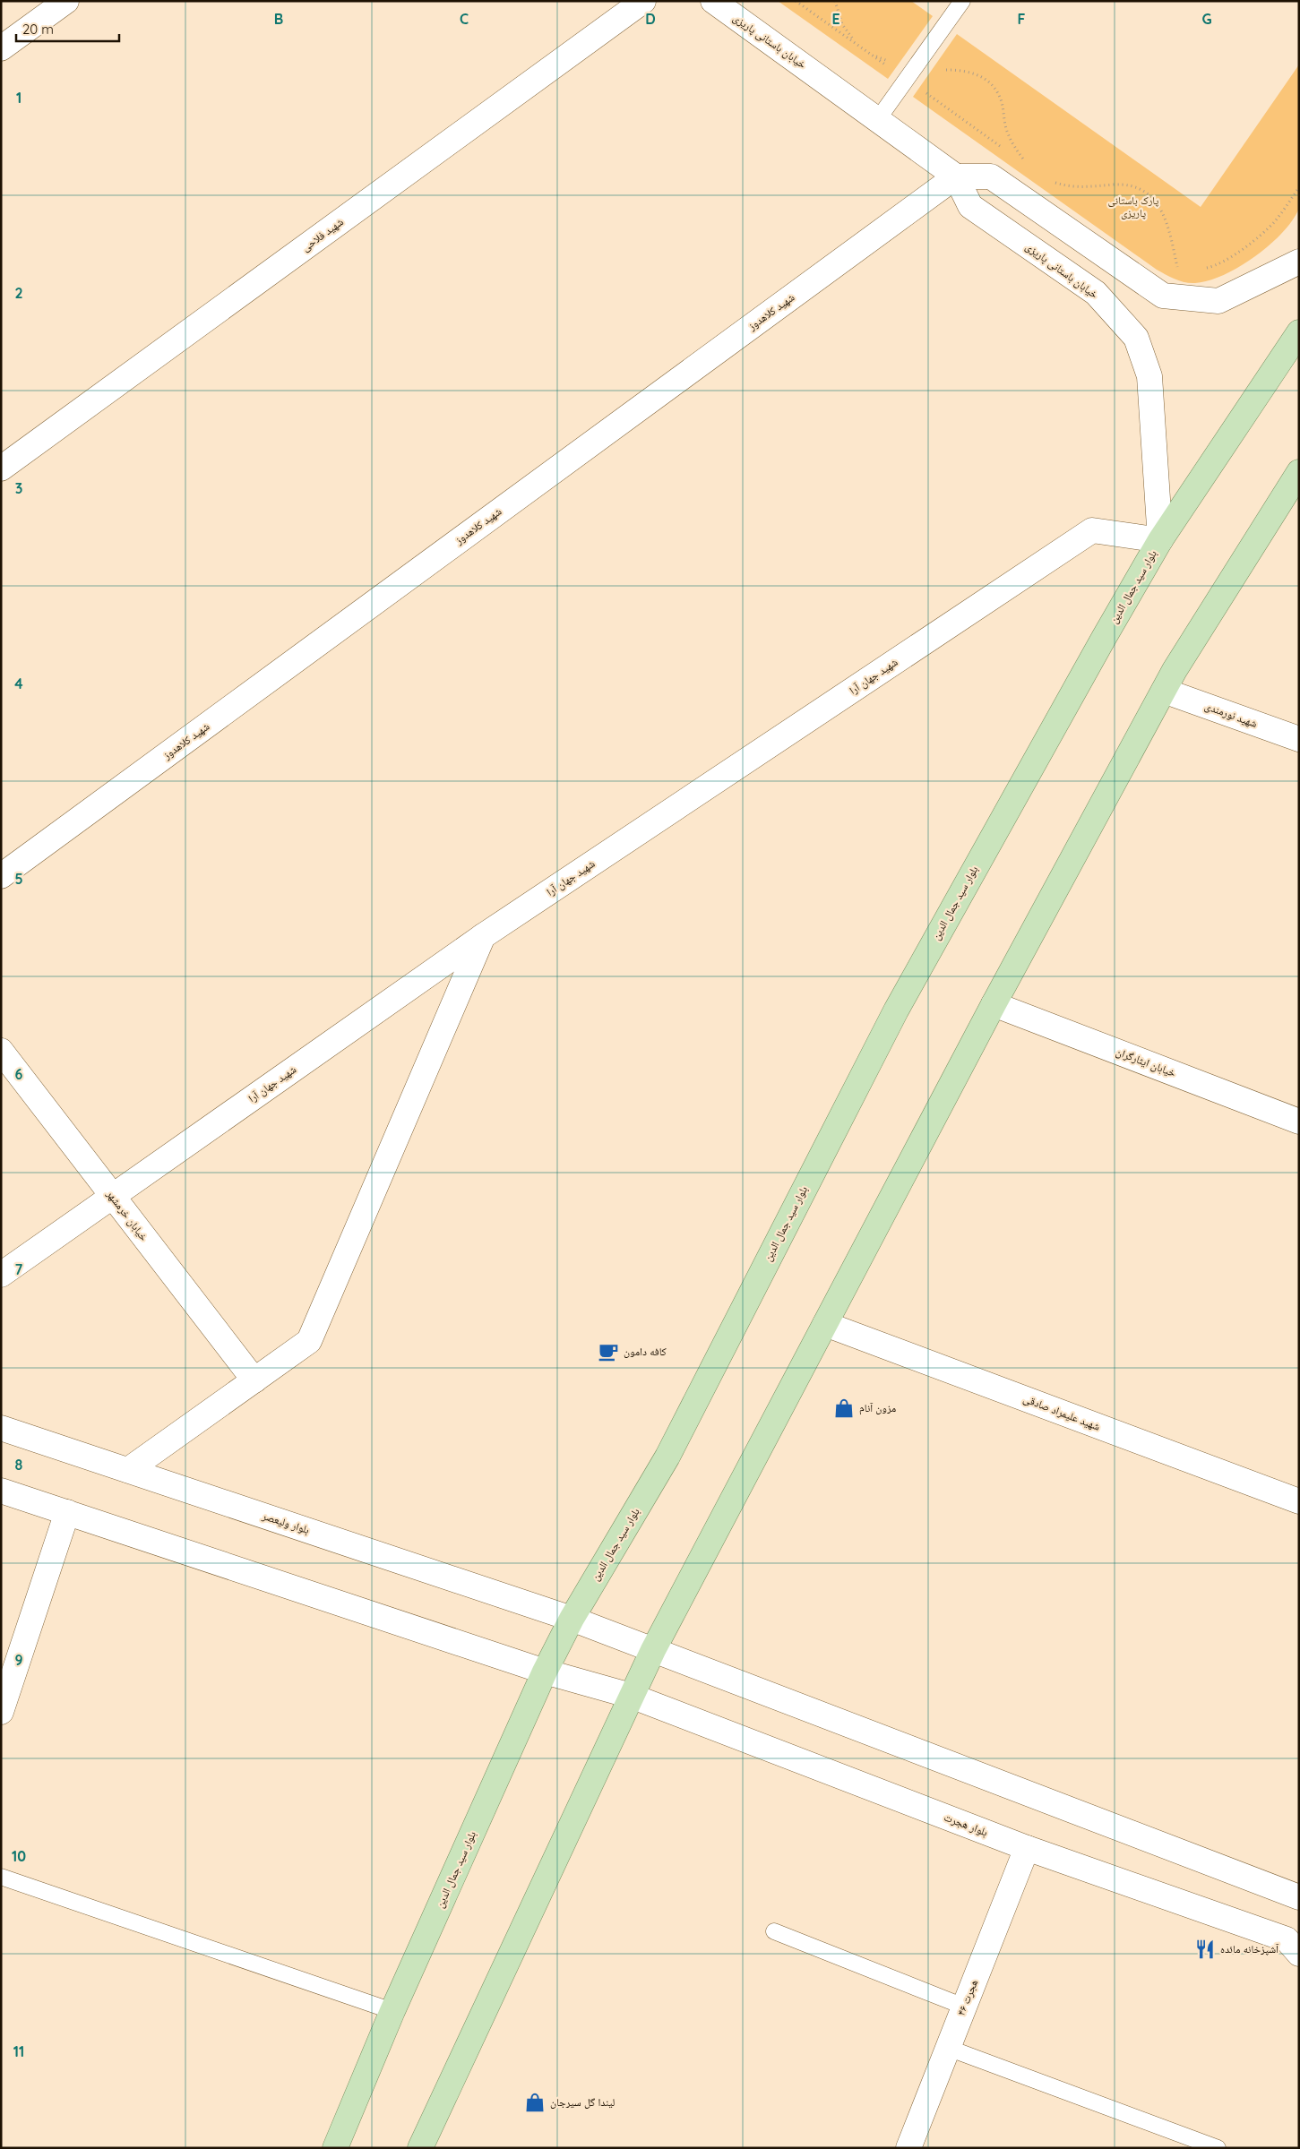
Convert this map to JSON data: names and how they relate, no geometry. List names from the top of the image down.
{
  "streets": {
    "main road": ["بلوار سید جمال الدین"],
    "street": [
      "خیابان باستانی پاریزی",
      "شهید فلاحی",
      "شهید کلاهدوز",
      "شهید جهان آرا",
      "شهید نورمندی",
      "خیابان ایثارگران",
      "خیابان خرمشهر",
      "شهید علیمراد صادقی",
      "بلوار ولیعصر",
      "بلوار هجرت",
      "هجرت ۴۶"
    ]
  },
  "crossings": [
    ["خیابان باستانی پاریزی", "شهید کلاهدوز"],
    ["خیابان باستانی پاریزی", "بلوار سید جمال الدین"],
    ["خیابان باستانی پاریزی", "شهید جهان آرا"],
    ["بلوار سید جمال الدین", "شهید جهان آرا"],
    ["بلوار سید جمال الدین", "بلوار ولیعصر"],
    ["بلوار سید جمال الدین", "بلوار هجرت"],
    ["شهید جهان آرا", "خیابان خرمشهر"],
    ["بلوار هجرت", "هجرت ۴۶"]
  ],
  "parks": ["پارک باستانی پاریزی"],
  "places": {
    "cafe": ["کافه دامون"],
    "shop": ["مزون آنام", "لیندا گل سیرجان"],
    "restaurant": ["آشپزخانه مائده"]
  },
  "scale_bar": "20 m",
  "grid": {
    "columns": [
      "B",
      "C",
      "D",
      "E",
      "F",
      "G"
    ],
    "rows": [
      "1",
      "2",
      "3",
      "4",
      "5",
      "6",
      "7",
      "8",
      "9",
      "10",
      "11"
    ]
  }
}
